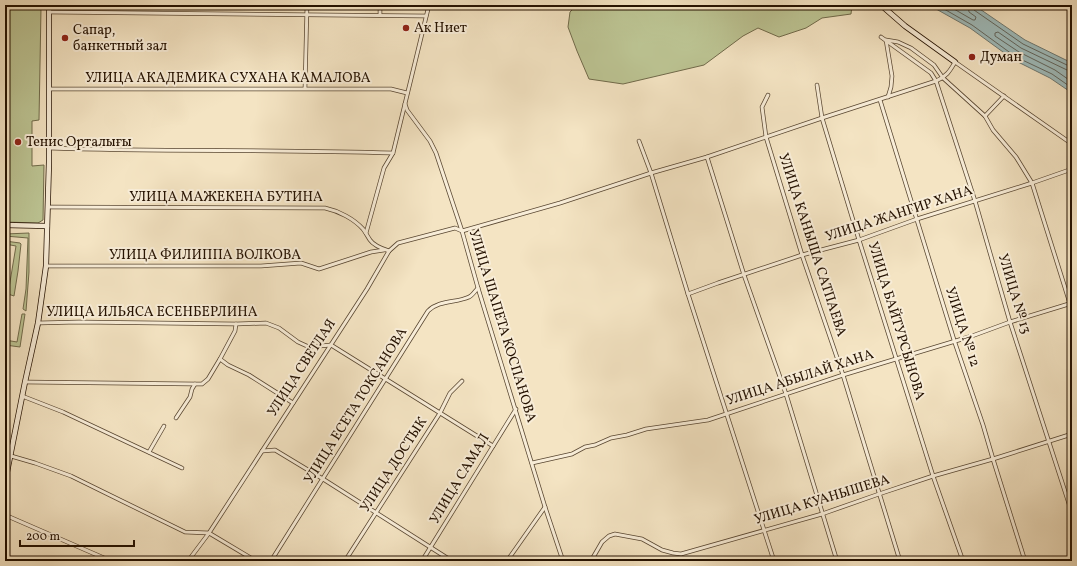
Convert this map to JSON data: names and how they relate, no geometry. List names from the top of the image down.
{
  "streets": {
    "street": [
      "УЛИЦА АКАДЕМИКА СУХАНА КАМАЛОВА",
      "УЛИЦА МАЖЕКЕНА БУТИНА",
      "УЛИЦА ЖАНГИР ХАНА",
      "УЛИЦА КАНЫША САТПАЕВА",
      "УЛИЦА ФИЛИППА ВОЛКОВА",
      "УЛИЦА № 13",
      "УЛИЦА ИЛЬЯСА ЕСЕНБЕРЛИНА",
      "УЛИЦА БАЙТУРСЫНОВА",
      "УЛИЦА ШАПЕТА КОСПАНОВА",
      "УЛИЦА № 12",
      "УЛИЦА СВЕТЛАЯ",
      "УЛИЦА АБЫЛАЙ ХАНА",
      "УЛИЦА ЕСЕТА ТОКСАНОВА",
      "УЛИЦА ДОСТЫК",
      "УЛИЦА САМАЛ",
      "УЛИЦА КУАНЫШЕВА"
    ]
  },
  "crossings": [
    ["УЛИЦА МАЖЕКЕНА БУТИНА", "УЛИЦА ФИЛИППА ВОЛКОВА"],
    ["УЛИЦА МАЖЕКЕНА БУТИНА", "УЛИЦА СВЕТЛАЯ"],
    ["УЛИЦА ЖАНГИР ХАНА", "УЛИЦА КАНЫША САТПАЕВА"],
    ["УЛИЦА ЖАНГИР ХАНА", "УЛИЦА № 13"],
    ["УЛИЦА ЖАНГИР ХАНА", "УЛИЦА БАЙТУРСЫНОВА"],
    ["УЛИЦА ЖАНГИР ХАНА", "УЛИЦА № 12"],
    ["УЛИЦА КАНЫША САТПАЕВА", "УЛИЦА СВЕТЛАЯ"],
    ["УЛИЦА КАНЫША САТПАЕВА", "УЛИЦА АБЫЛАЙ ХАНА"],
    ["УЛИЦА КАНЫША САТПАЕВА", "УЛИЦА КУАНЫШЕВА"],
    ["УЛИЦА № 13", "УЛИЦА СВЕТЛАЯ"],
    ["УЛИЦА № 13", "УЛИЦА АБЫЛАЙ ХАНА"],
    ["УЛИЦА № 13", "УЛИЦА КУАНЫШЕВА"],
    ["УЛИЦА ИЛЬЯСА ЕСЕНБЕРЛИНА", "УЛИЦА СВЕТЛАЯ"],
    ["УЛИЦА БАЙТУРСЫНОВА", "УЛИЦА СВЕТЛАЯ"],
    ["УЛИЦА БАЙТУРСЫНОВА", "УЛИЦА АБЫЛАЙ ХАНА"],
    ["УЛИЦА БАЙТУРСЫНОВА", "УЛИЦА КУАНЫШЕВА"],
    ["УЛИЦА ШАПЕТА КОСПАНОВА", "УЛИЦА СВЕТЛАЯ"],
    ["УЛИЦА ШАПЕТА КОСПАНОВА", "УЛИЦА АБЫЛАЙ ХАНА"],
    ["УЛИЦА ШАПЕТА КОСПАНОВА", "УЛИЦА ЕСЕТА ТОКСАНОВА"],
    ["УЛИЦА ШАПЕТА КОСПАНОВА", "УЛИЦА САМАЛ"],
    ["УЛИЦА № 12", "УЛИЦА СВЕТЛАЯ"],
    ["УЛИЦА № 12", "УЛИЦА АБЫЛАЙ ХАНА"],
    ["УЛИЦА № 12", "УЛИЦА КУАНЫШЕВА"]
  ],
  "places": [
    "Ак Ниет",
    "Сапар, банкетный зал",
    "Думан",
    "Тенис Орталығы"
  ],
  "scale_bar": "200 m"
}
